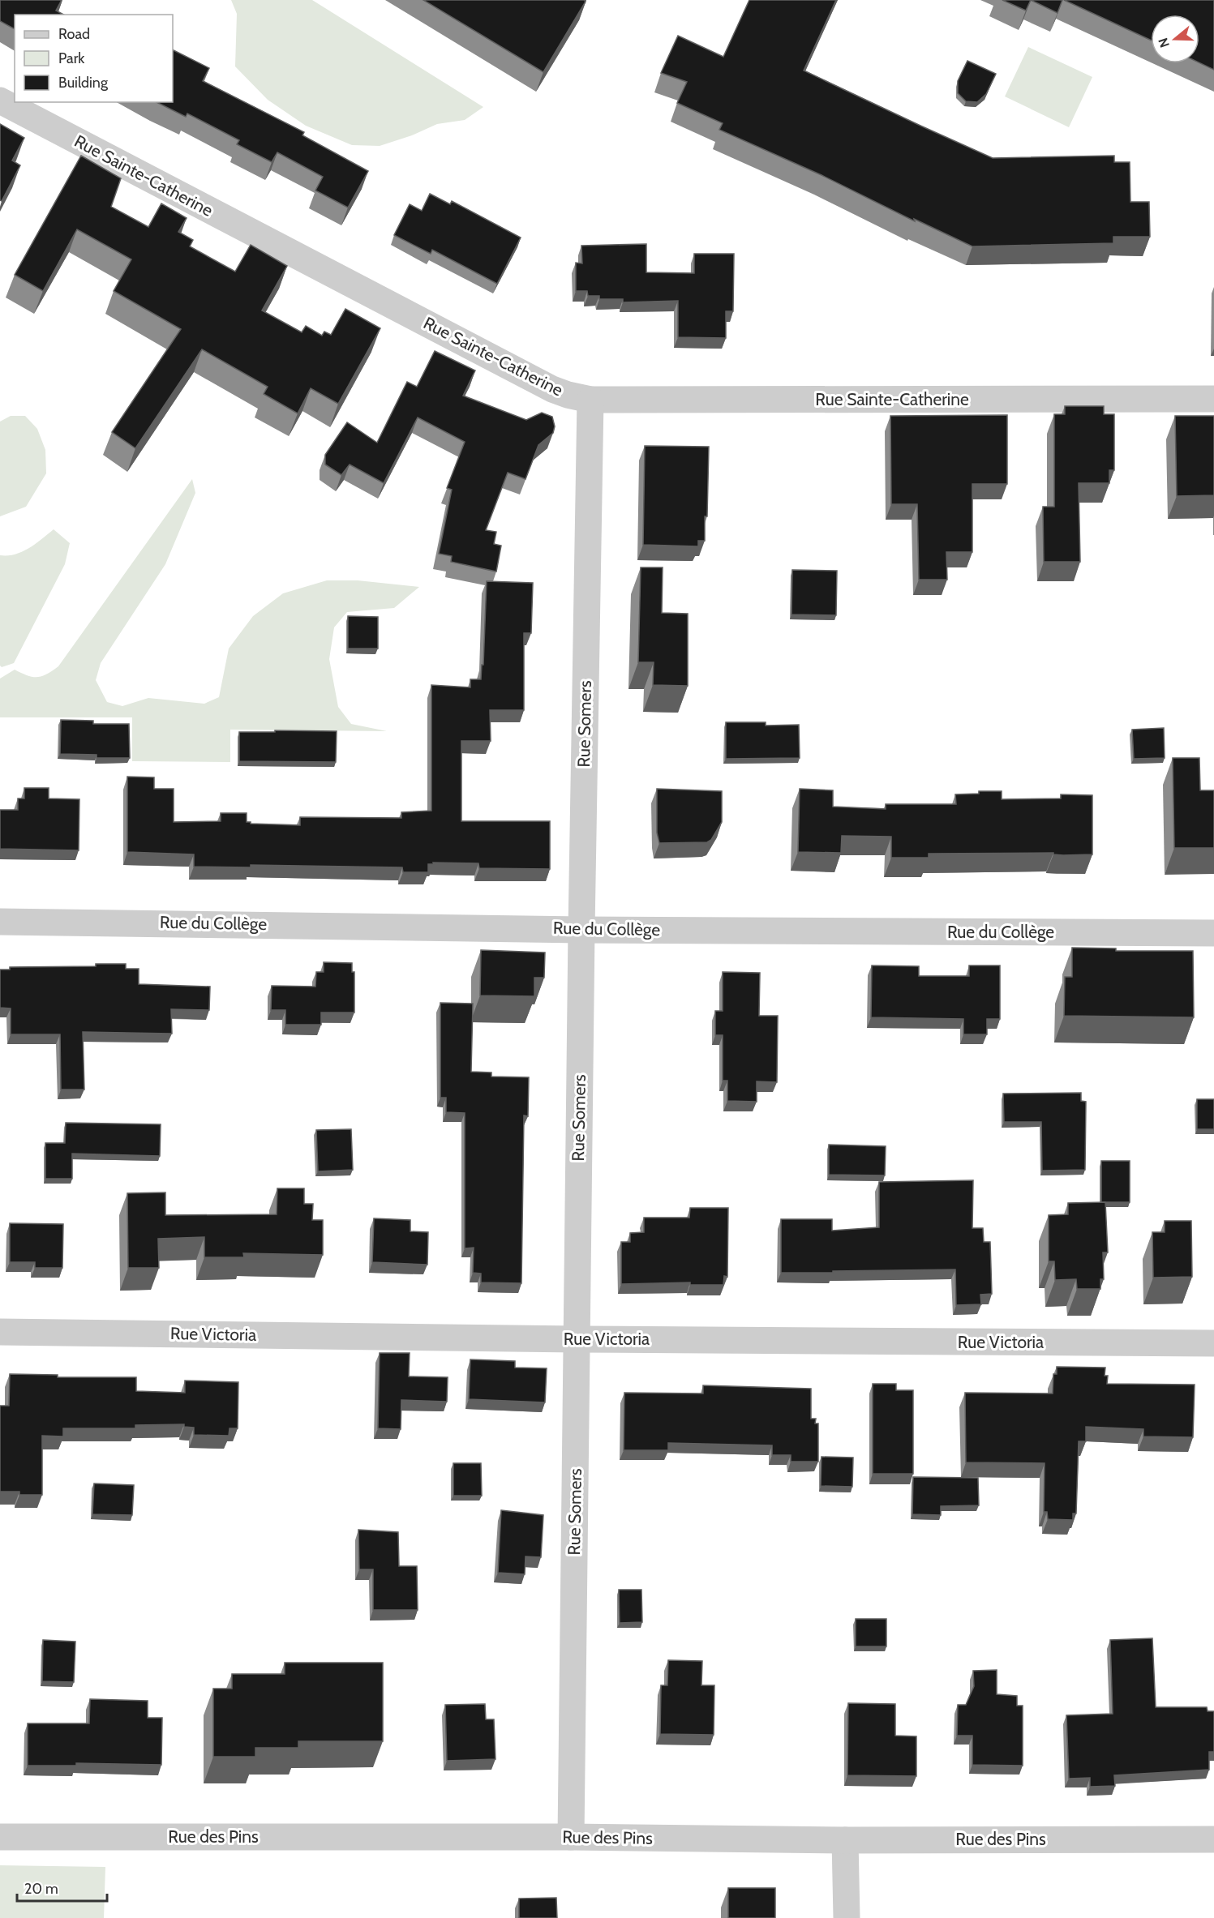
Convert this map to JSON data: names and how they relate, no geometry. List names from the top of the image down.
{
  "streets": {
    "street": [
      "Rue Sainte-Catherine",
      "Rue Somers",
      "Rue du Collège",
      "Rue Victoria",
      "Rue des Pins"
    ]
  },
  "crossings": [
    ["Rue Sainte-Catherine", "Rue Somers"],
    ["Rue Somers", "Rue du Collège"],
    ["Rue Somers", "Rue Victoria"],
    ["Rue Somers", "Rue des Pins"]
  ],
  "legend": ["Road", "Park", "Building"],
  "scale_bar": "20 m",
  "north": "left"
}
